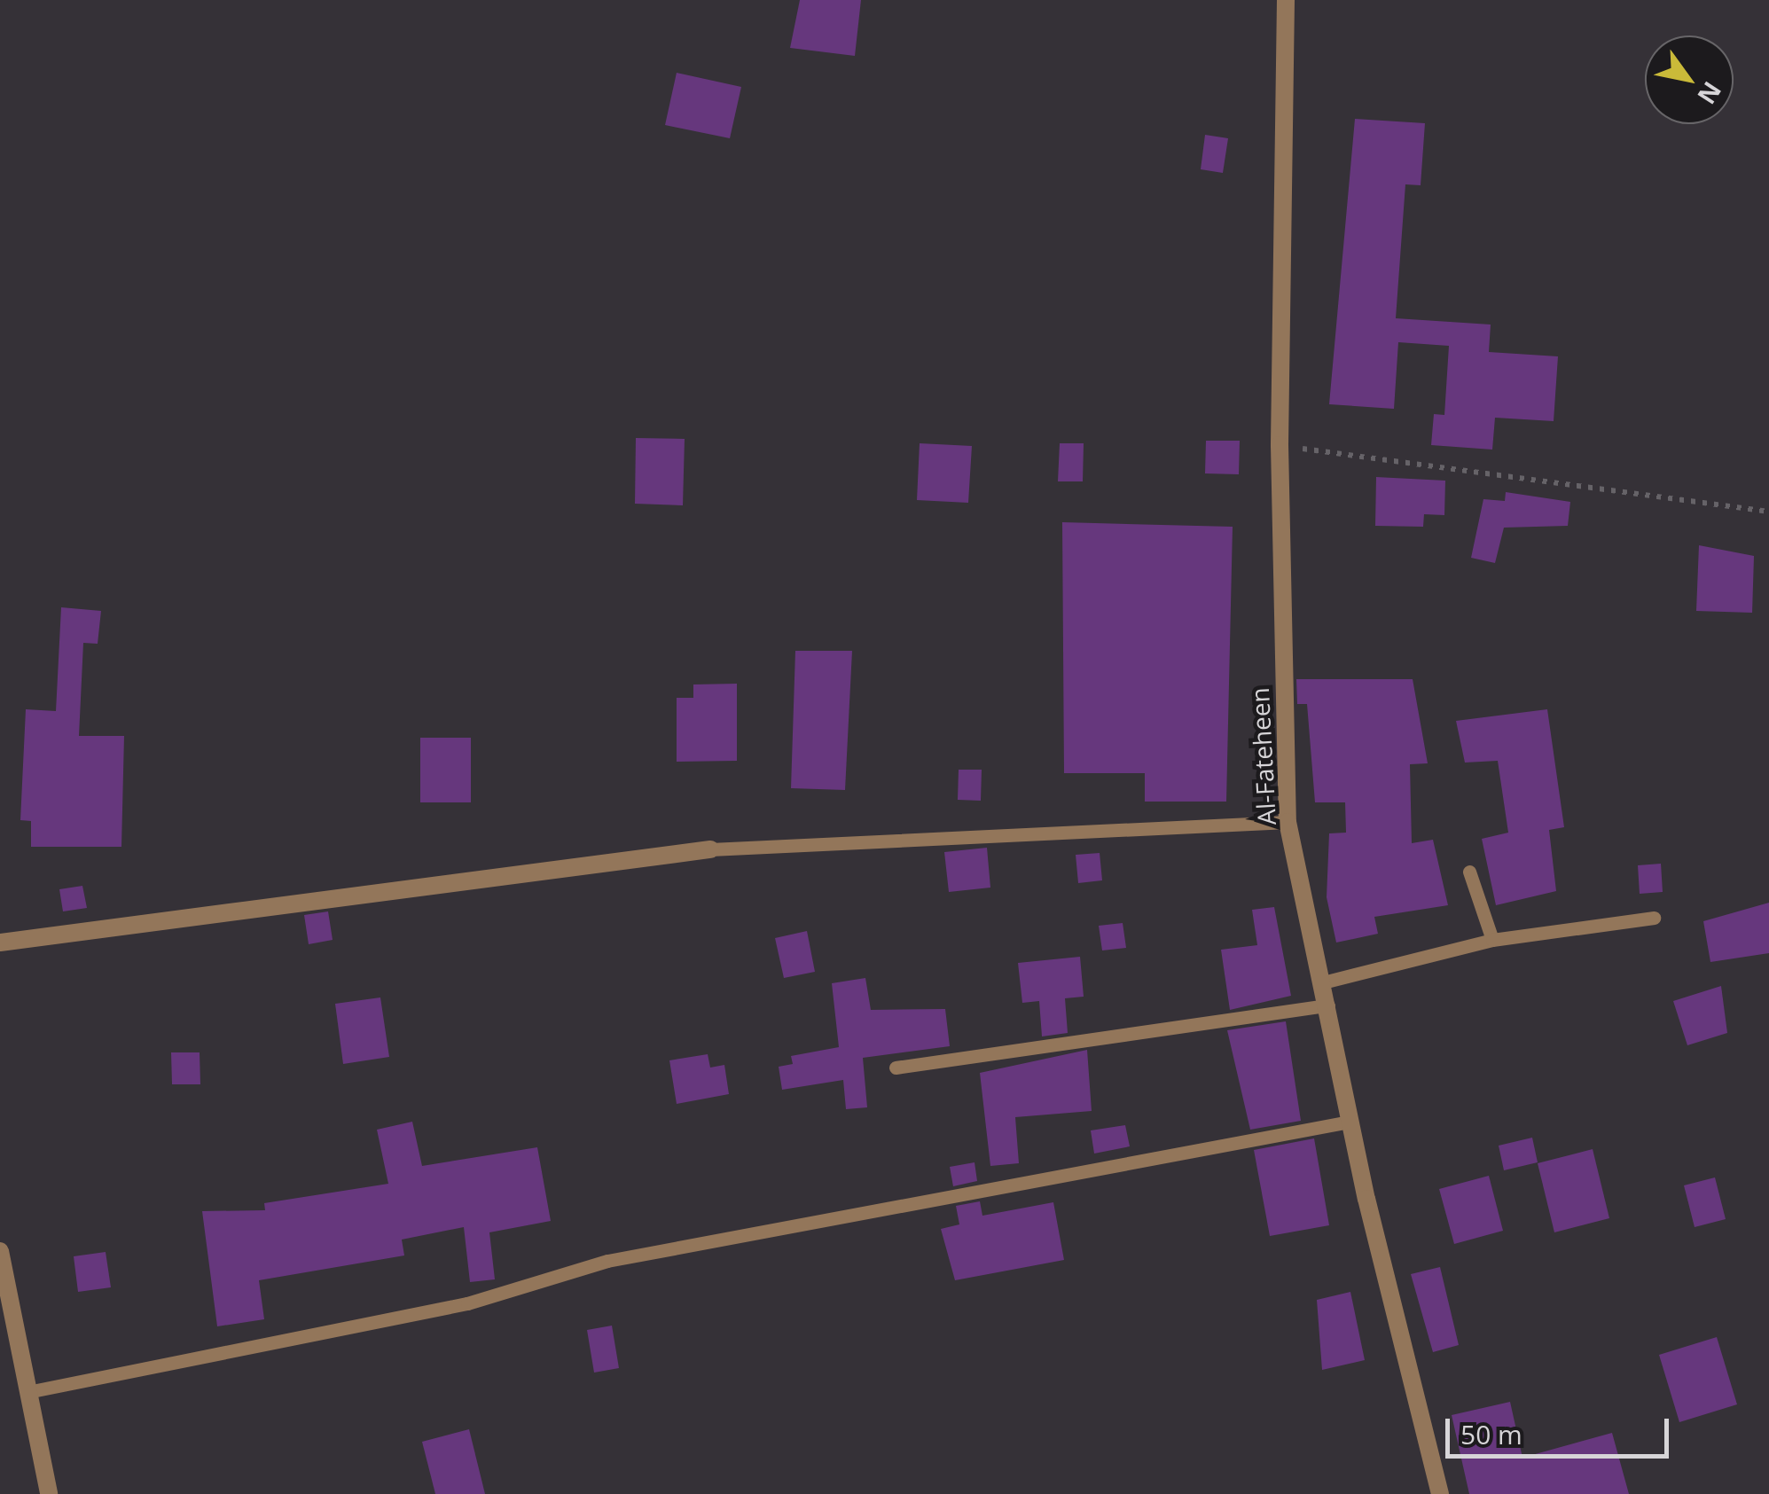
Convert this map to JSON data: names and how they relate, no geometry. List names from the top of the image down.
{
  "streets": {
    "street": ["Al-Fateheen"]
  },
  "scale_bar": "50 m",
  "north": "bottom right"
}
